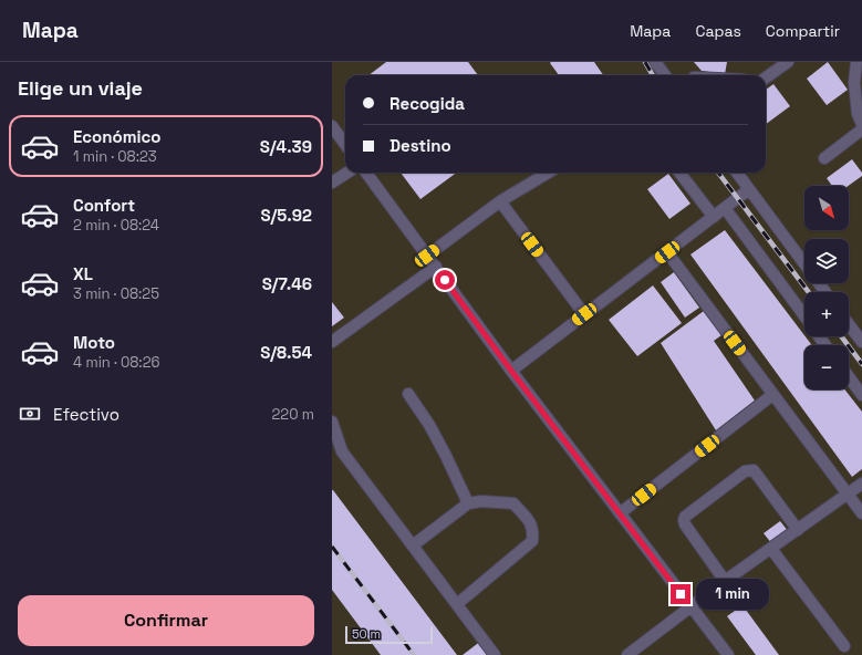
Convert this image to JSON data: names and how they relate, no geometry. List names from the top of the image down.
{
  "scale_bar": "50 m",
  "north": "bottom right",
  "page": {
    "header": "Mapa",
    "nav": ["Mapa", "Capas", "Compartir"],
    "heading": "Elige un viaje",
    "banner": ["Recogida", "Destino"],
    "list": [
      {
        "name": "Económico",
        "note": "1 min · 08:23",
        "value": "S/4.39"
      },
      {
        "name": "Confort",
        "note": "2 min · 08:24",
        "value": "S/5.92"
      },
      {
        "name": "XL",
        "note": "3 min · 08:25",
        "value": "S/7.46"
      },
      {
        "name": "Moto",
        "note": "4 min · 08:26",
        "value": "S/8.54"
      }
    ],
    "map_buttons": ["+", "−"],
    "pay": ["Efectivo", "220 m"],
    "bubble": "1 min",
    "buttons": "Confirmar",
    "scale": "50 m"
  }
}
